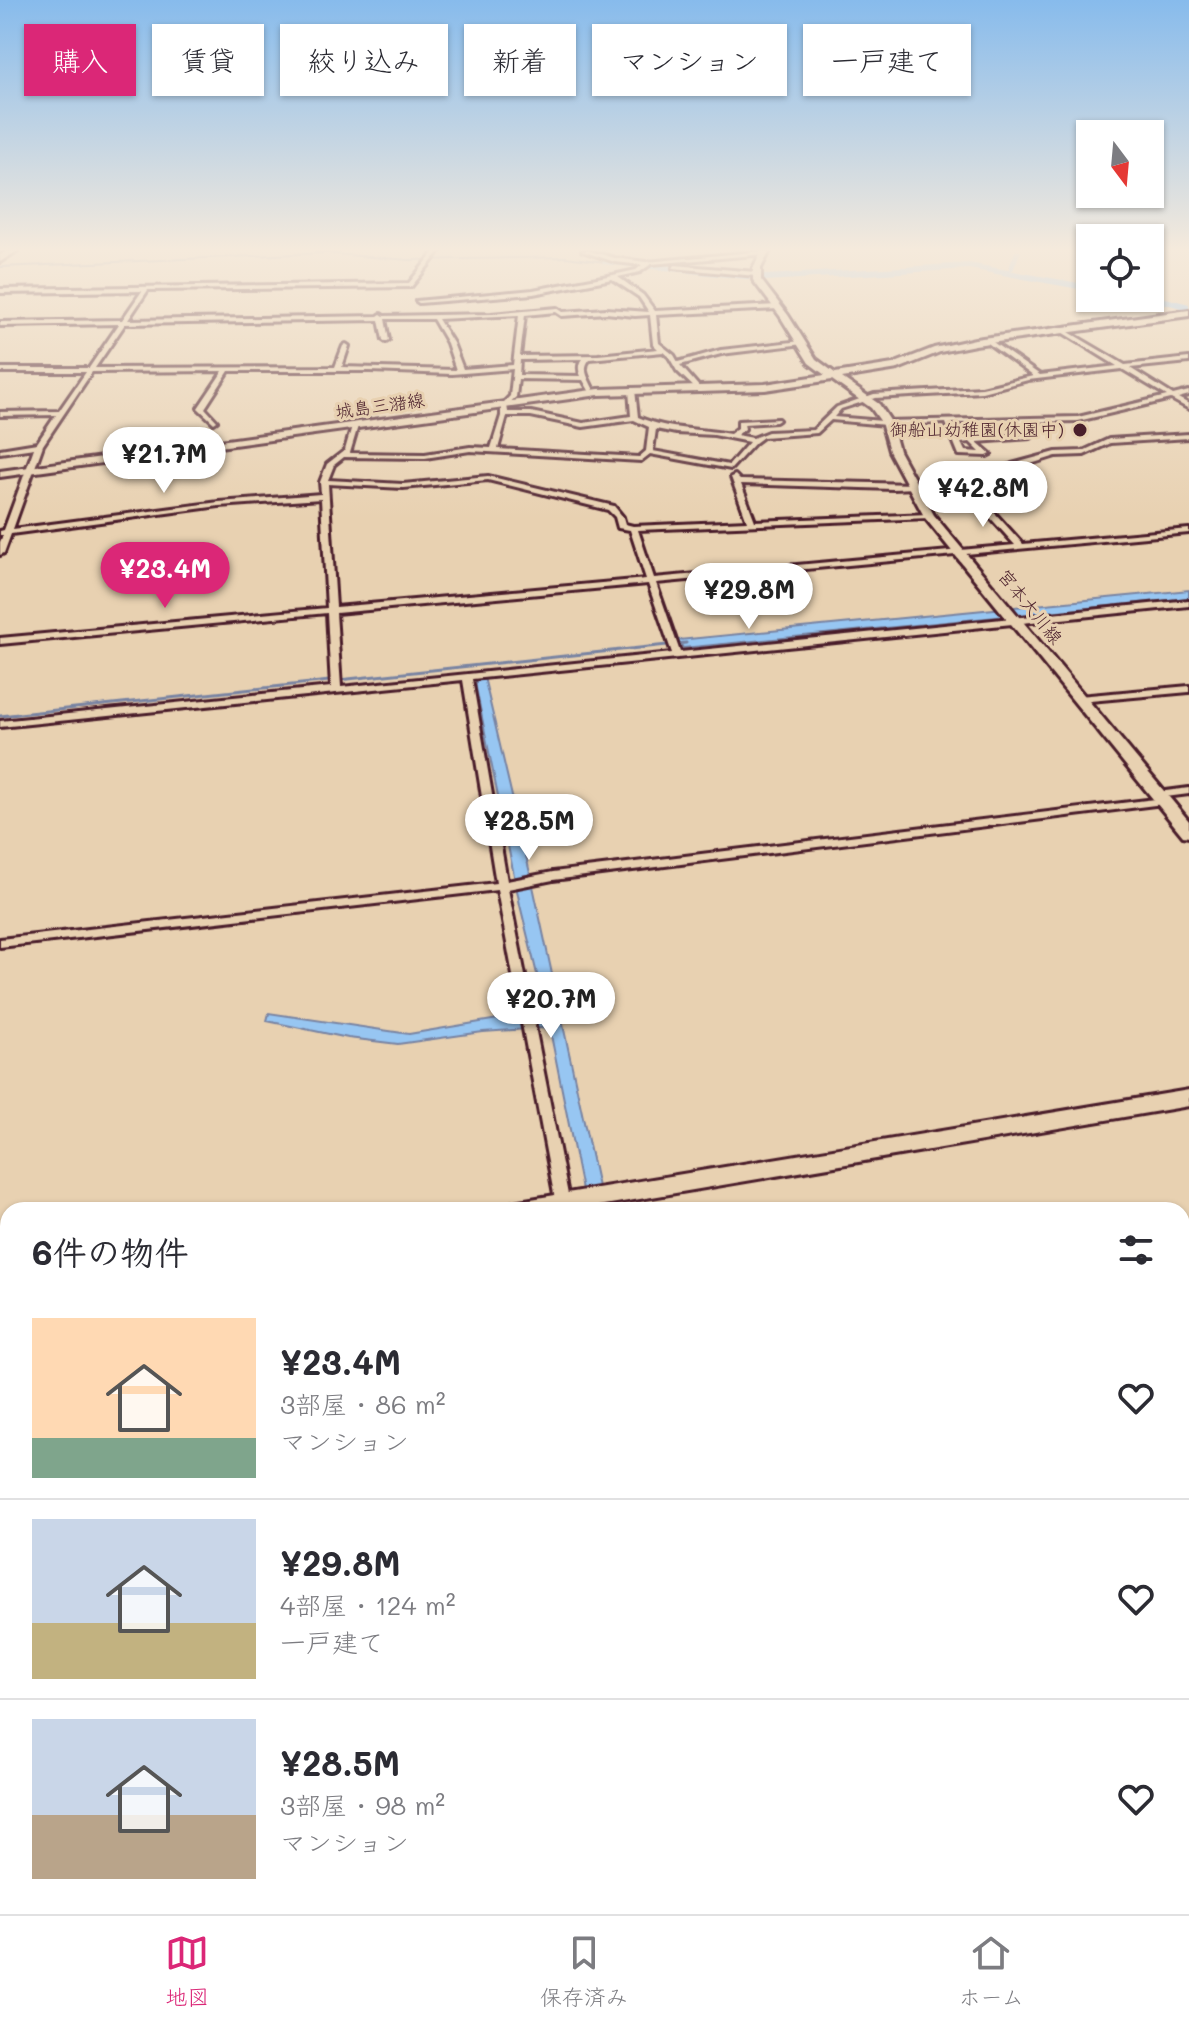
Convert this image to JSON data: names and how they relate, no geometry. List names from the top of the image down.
{
  "streets": {
    "main road": ["城島三潴線", "宮本大川線"]
  },
  "crossings": [
    ["城島三潴線", "宮本大川線"]
  ],
  "places": ["御船山幼稚園(休園中)"],
  "north": "bottom",
  "page": {
    "chip": [
      "購入",
      "賃貸",
      "絞り込み",
      "新着",
      "マンション",
      "一戸建て"
    ],
    "price": [
      "¥21.7M",
      "¥42.8M",
      "¥23.4M",
      "¥29.8M",
      "¥28.5M",
      "¥20.7M"
    ],
    "heading": "6件の物件",
    "list": [
      {
        "name": "¥23.4M",
        "note": "3部屋 · 86 m² · マンション"
      },
      {
        "name": "¥29.8M",
        "note": "4部屋 · 124 m² · 一戸建て"
      },
      {
        "name": "¥28.5M",
        "note": "3部屋 · 98 m² · マンション"
      }
    ],
    "tabs": ["地図", "保存済み", "ホーム"]
  }
}
